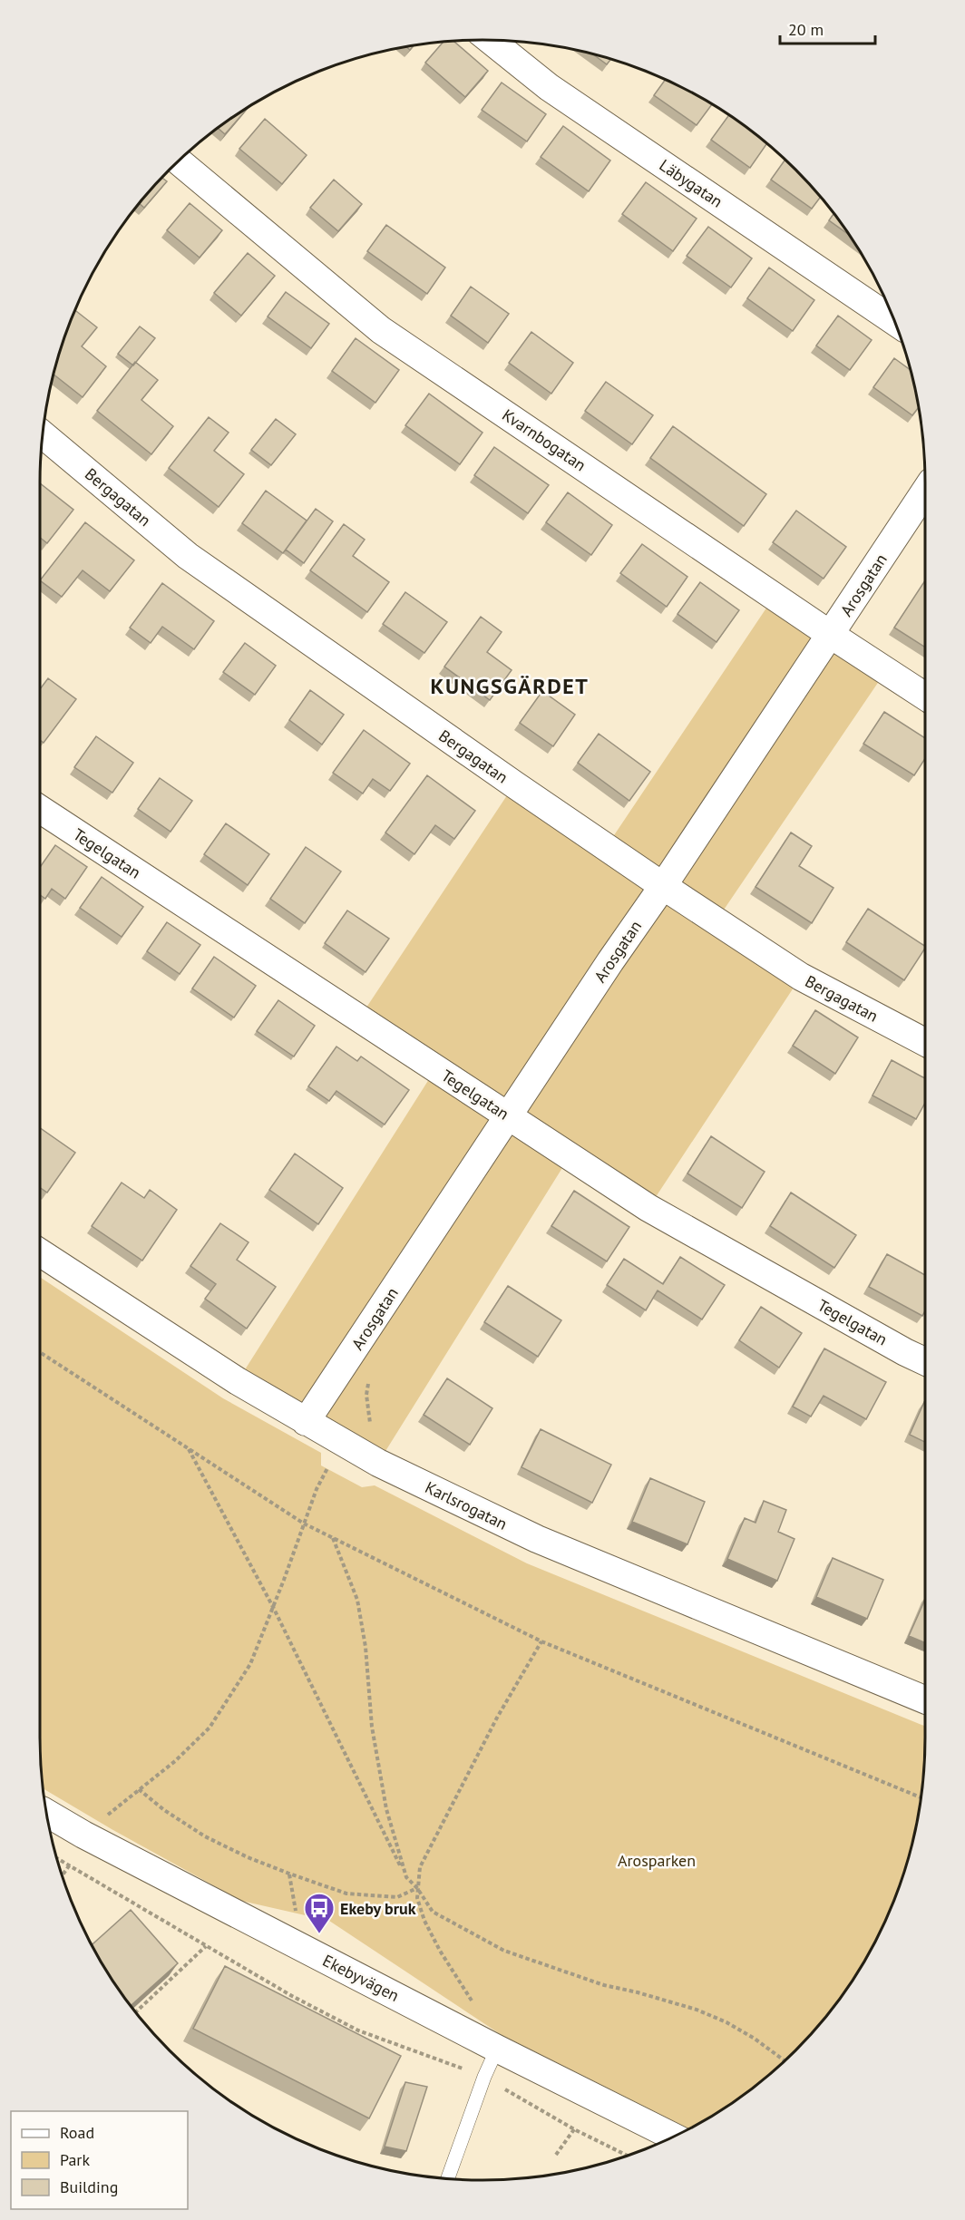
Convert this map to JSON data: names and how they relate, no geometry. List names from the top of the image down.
{
  "streets": {
    "street": [
      "Läbygatan",
      "Kvarnbogatan",
      "Bergagatan",
      "Arosgatan",
      "Tegelgatan",
      "Karlsrogatan",
      "Ekebyvägen"
    ]
  },
  "crossings": [
    ["Kvarnbogatan", "Arosgatan"],
    ["Bergagatan", "Arosgatan"],
    ["Arosgatan", "Tegelgatan"],
    ["Arosgatan", "Karlsrogatan"]
  ],
  "districts": ["KUNGSGÄRDET"],
  "parks": ["Arosparken"],
  "places": {
    "bus stop": ["Ekeby bruk"]
  },
  "legend": ["Road", "Park", "Building"],
  "scale_bar": "20 m"
}
